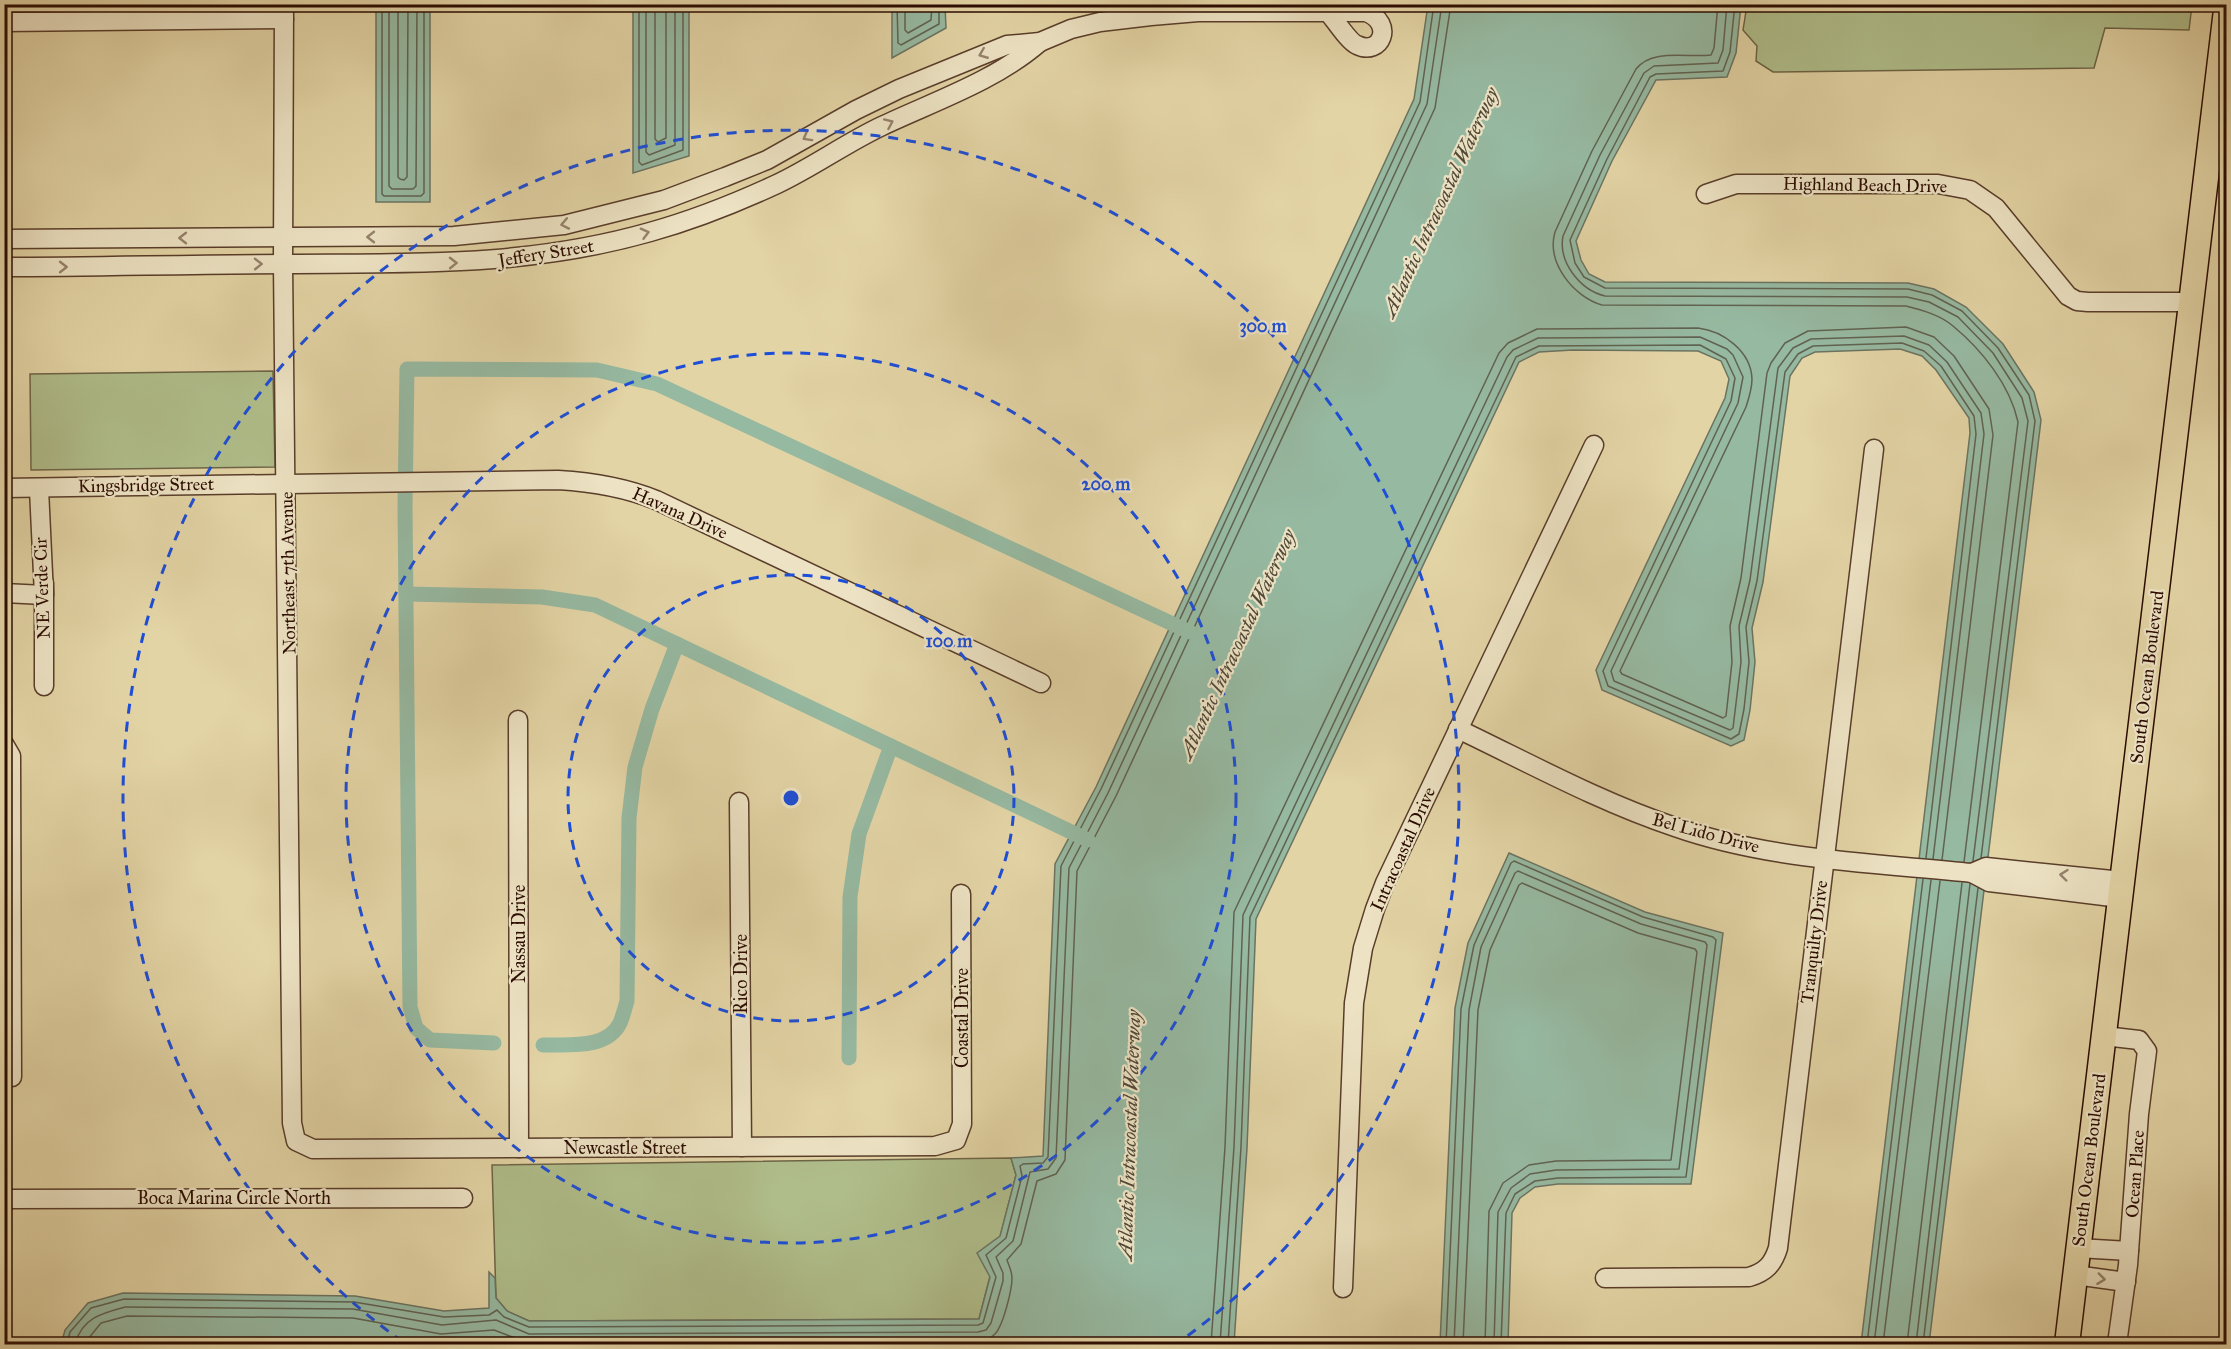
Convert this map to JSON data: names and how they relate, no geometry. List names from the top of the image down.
{
  "streets": {
    "main road": ["South Ocean Boulevard"],
    "street": [
      "Highland Beach Drive",
      "Jeffery Street",
      "Kingsbridge Street",
      "Havana Drive",
      "Northeast 7th Avenue",
      "NE Verde Cir",
      "Bel Lido Drive",
      "Intracoastal Drive",
      "Nassau Drive",
      "Tranquilty Drive",
      "Rico Drive",
      "Coastal Drive",
      "Newcastle Street",
      "Ocean Place",
      "Boca Marina Circle North"
    ]
  },
  "crossings": [
    ["Highland Beach Drive", "South Ocean Boulevard"],
    ["Jeffery Street", "Northeast 7th Avenue"],
    ["Kingsbridge Street", "Havana Drive"],
    ["Kingsbridge Street", "Northeast 7th Avenue"],
    ["Havana Drive", "Northeast 7th Avenue"],
    ["Northeast 7th Avenue", "Newcastle Street"],
    ["South Ocean Boulevard", "Bel Lido Drive"],
    ["South Ocean Boulevard", "Ocean Place"],
    ["Bel Lido Drive", "Intracoastal Drive"],
    ["Bel Lido Drive", "Tranquilty Drive"],
    ["Nassau Drive", "Newcastle Street"],
    ["Rico Drive", "Newcastle Street"],
    ["Coastal Drive", "Newcastle Street"]
  ],
  "water": ["Atlantic Intracoastal Waterway"],
  "rings": ["300 m", "200 m", "100 m"]
}
